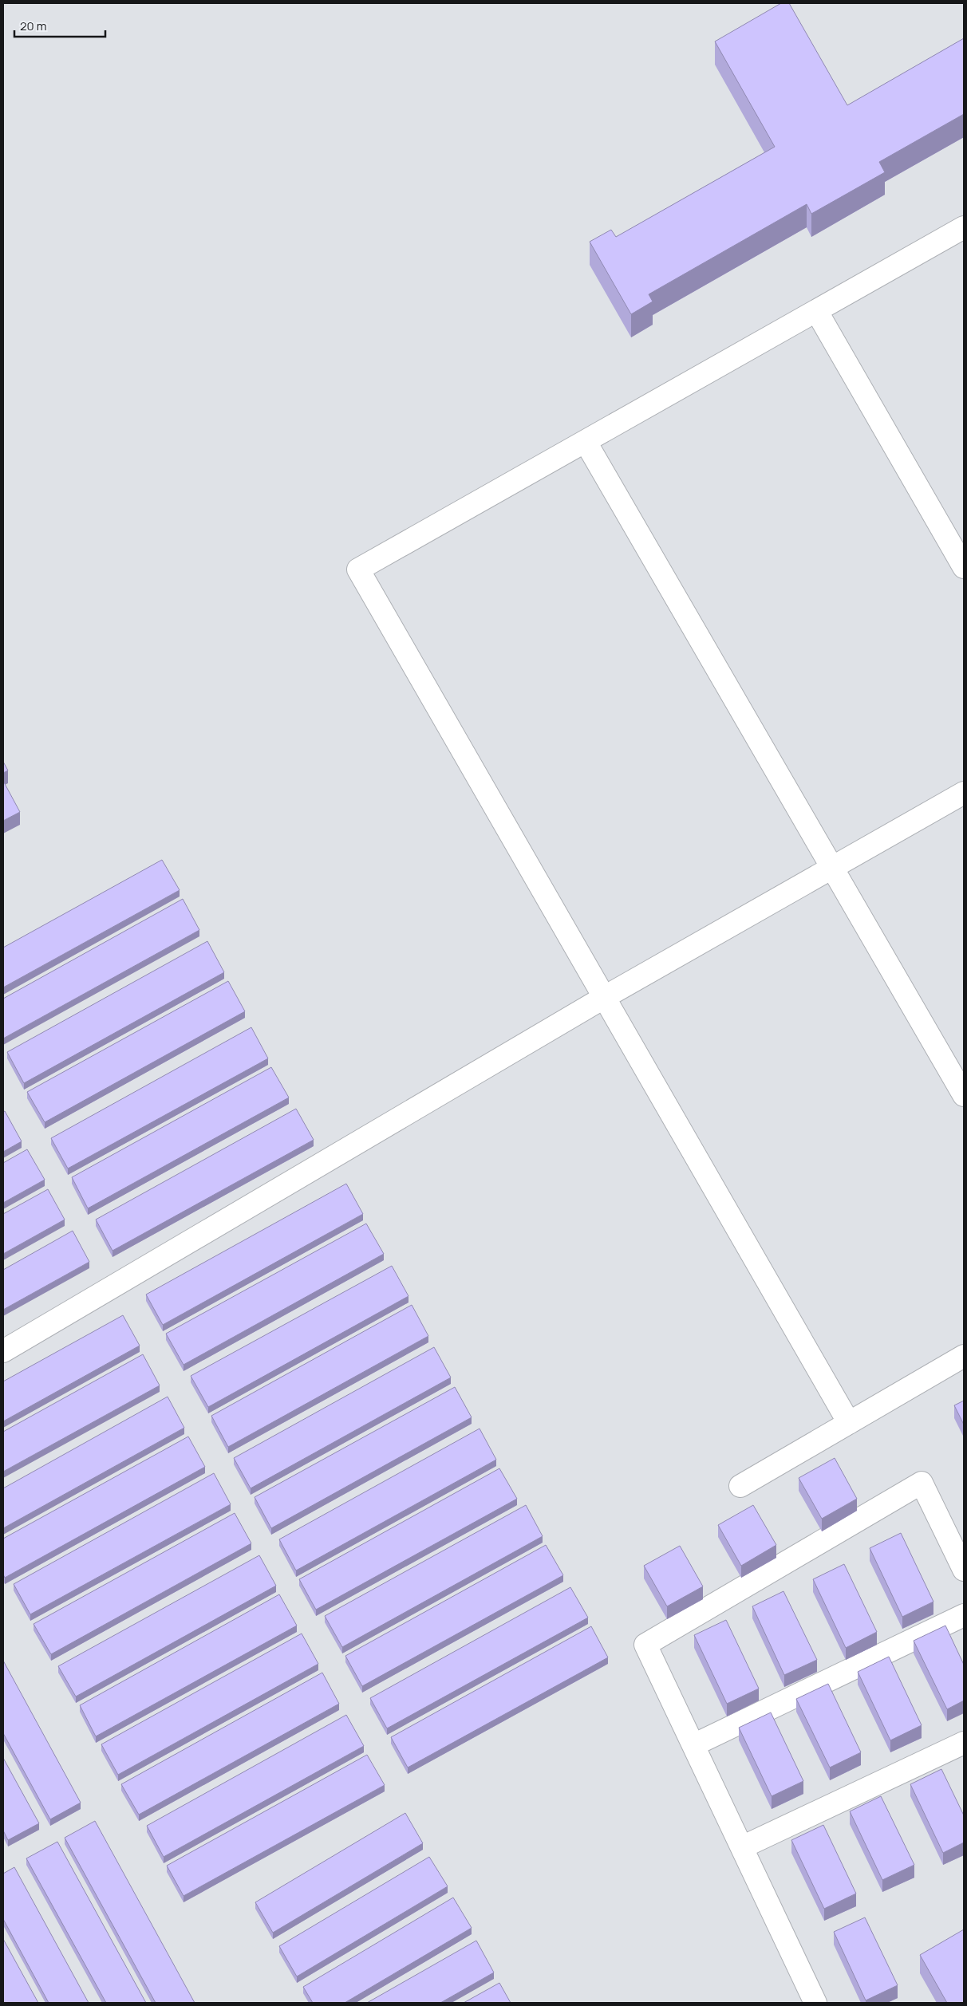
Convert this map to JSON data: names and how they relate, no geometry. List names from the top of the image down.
{
  "scale_bar": "20 m"
}
